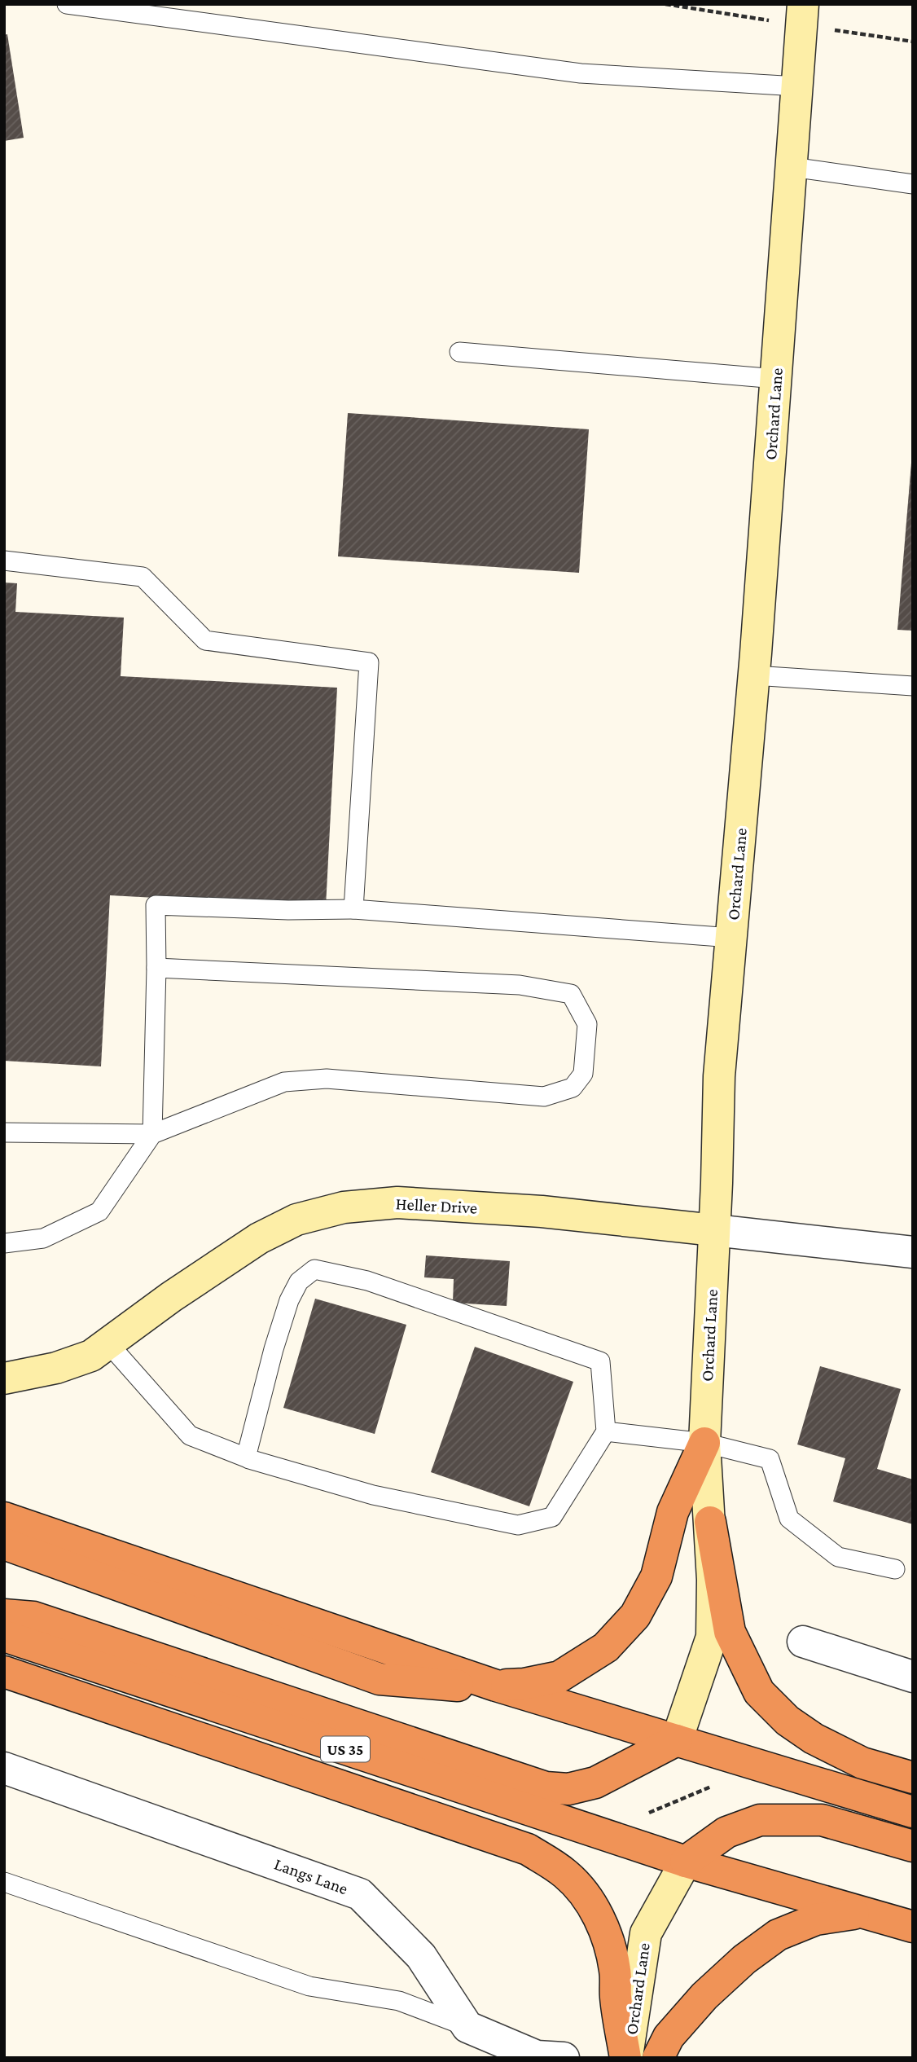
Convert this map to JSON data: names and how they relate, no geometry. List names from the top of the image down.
{
  "streets": {
    "highway": ["US 35"],
    "main road": ["Orchard Lane", "Heller Drive"],
    "street": ["Langs Lane"]
  },
  "crossings": [
    ["Orchard Lane", "Heller Drive"],
    ["Orchard Lane", "US 35"]
  ]
}
